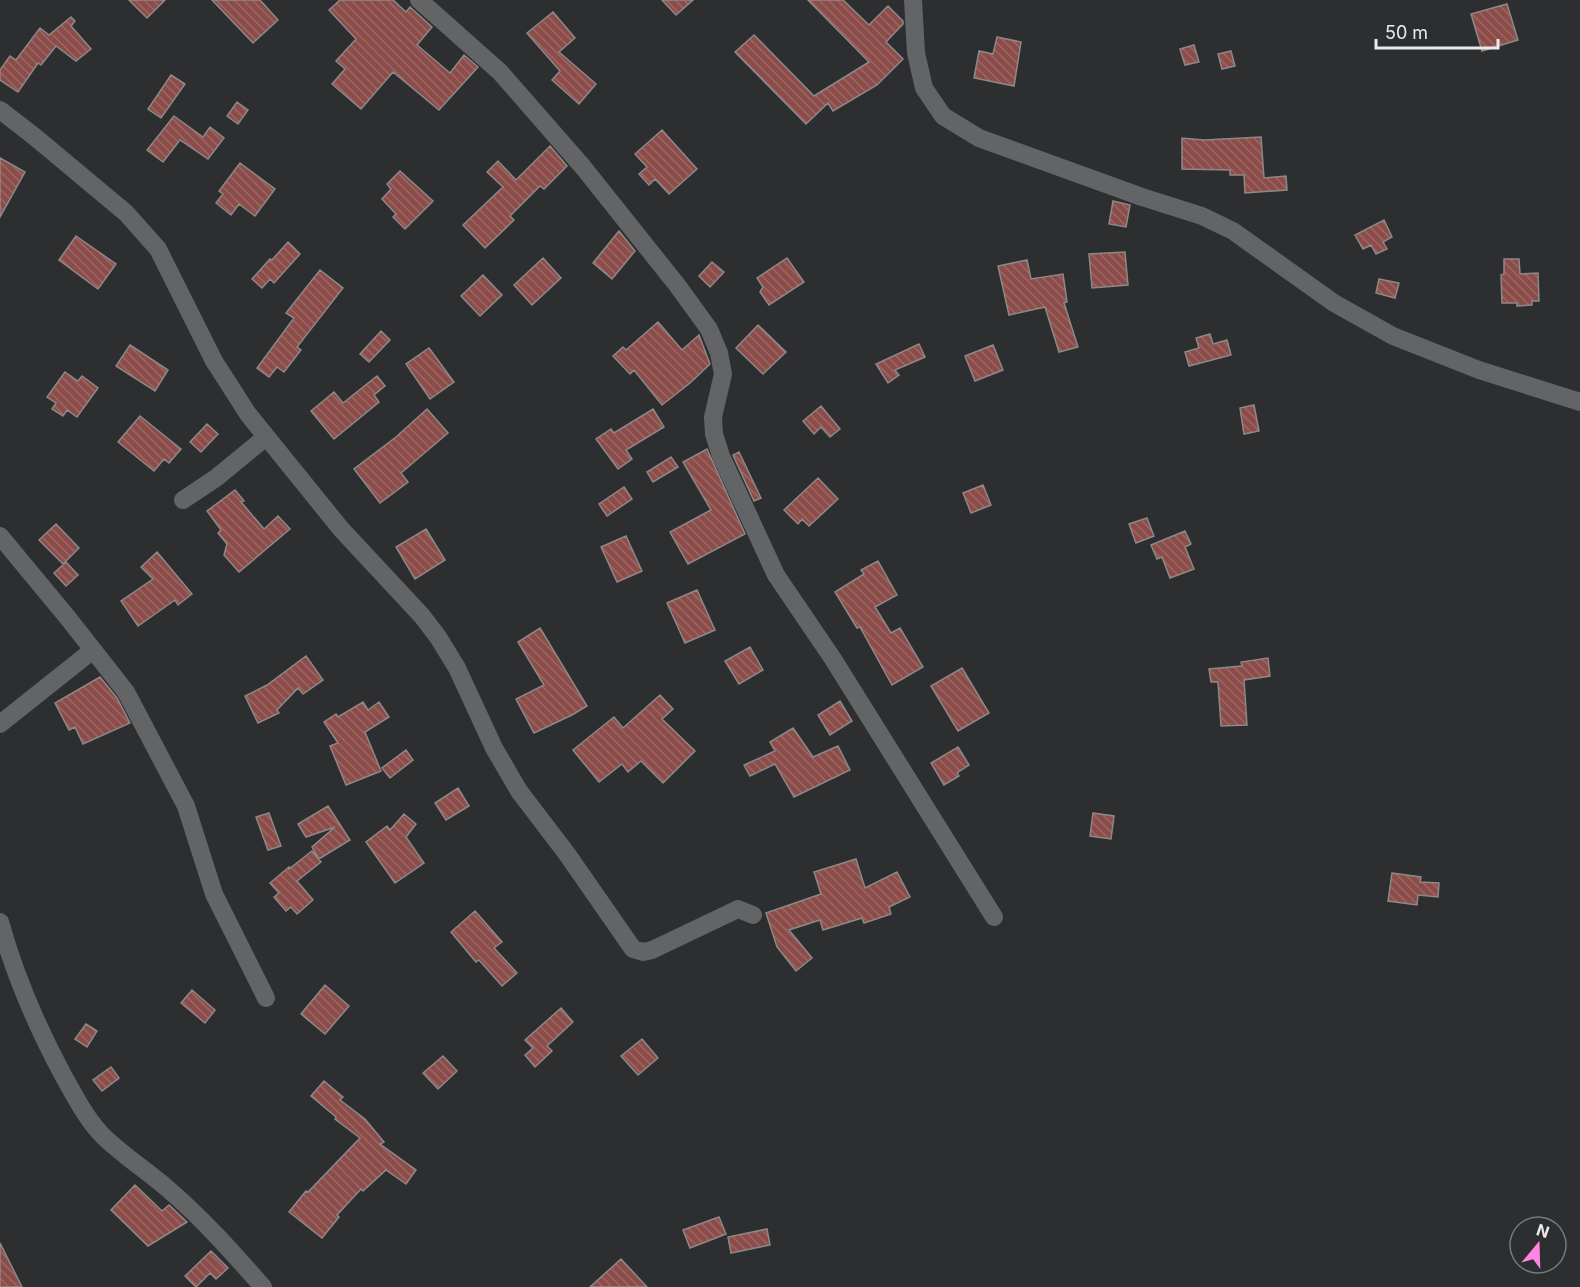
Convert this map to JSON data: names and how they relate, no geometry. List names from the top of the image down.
{
  "scale_bar": "50 m",
  "north": "top"
}
